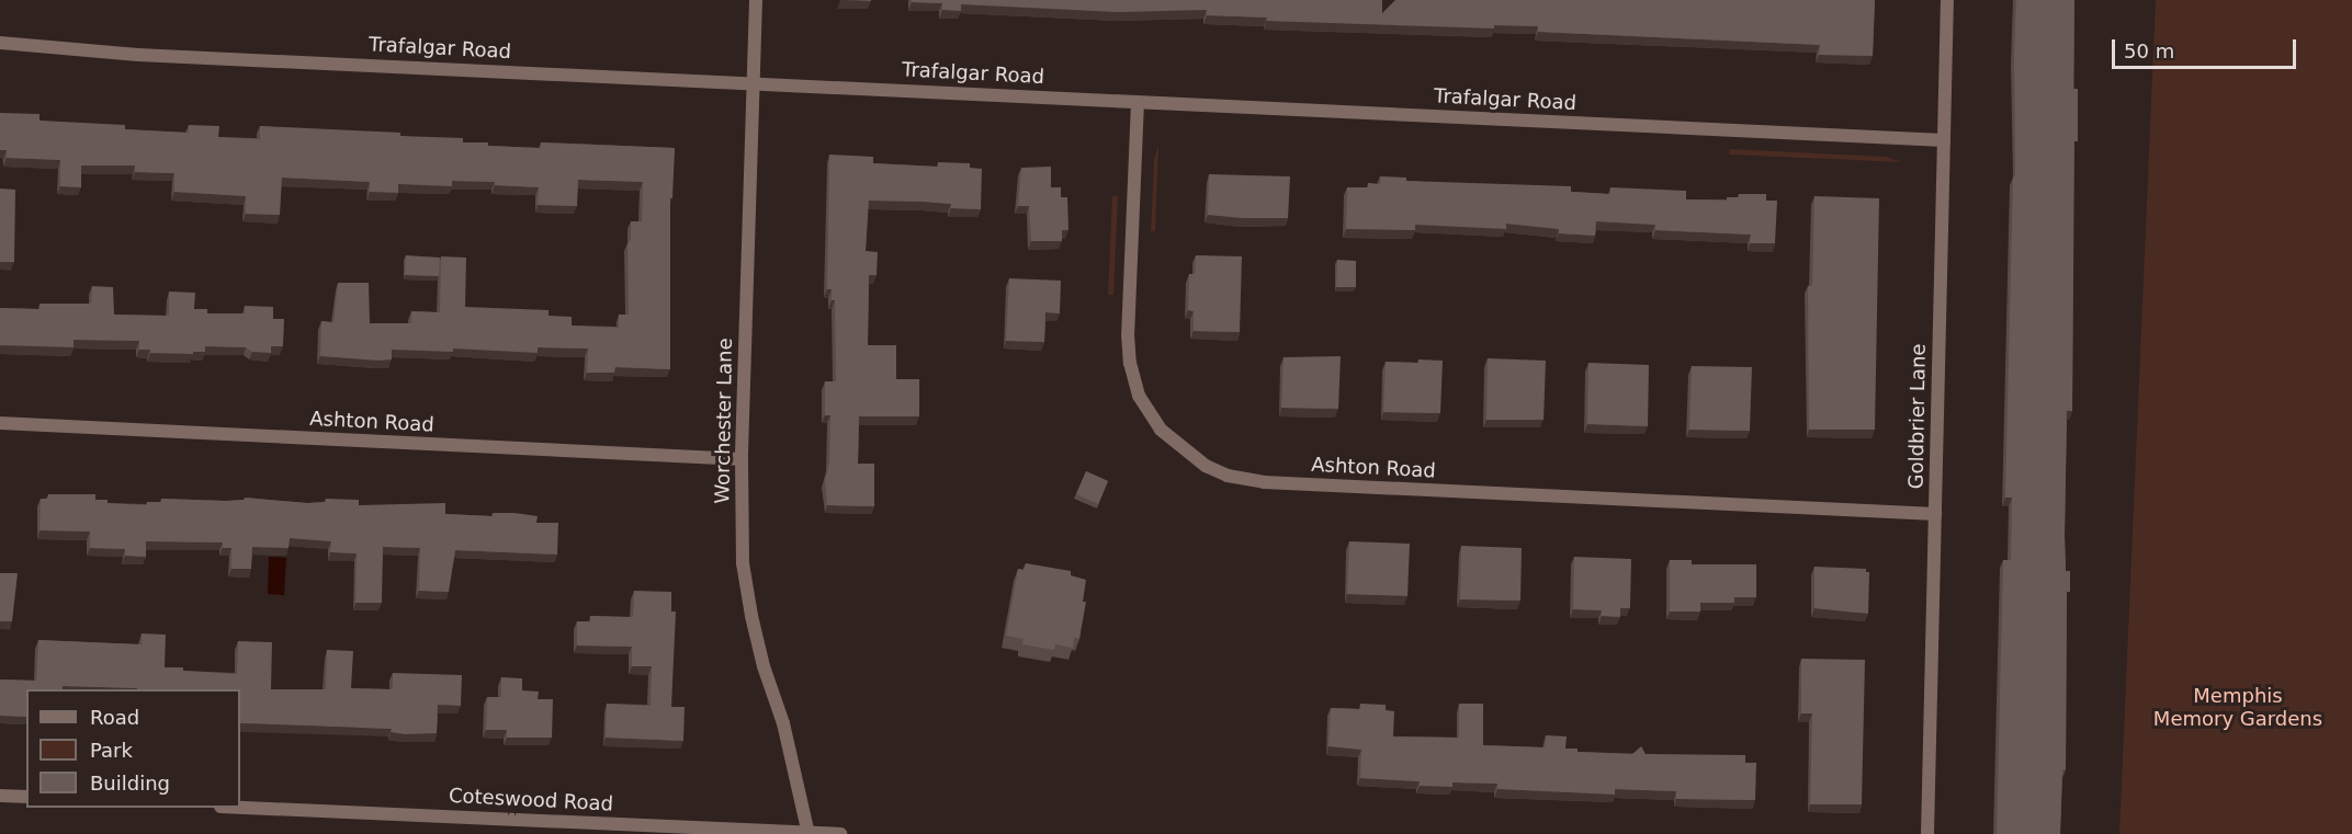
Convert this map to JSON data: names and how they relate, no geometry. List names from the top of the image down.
{
  "streets": {
    "street": [
      "Trafalgar Road",
      "Goldbrier Lane",
      "Worchester Lane",
      "Ashton Road",
      "Coteswood Road"
    ]
  },
  "crossings": [
    ["Trafalgar Road", "Goldbrier Lane"],
    ["Trafalgar Road", "Worchester Lane"],
    ["Trafalgar Road", "Ashton Road"],
    ["Goldbrier Lane", "Ashton Road"],
    ["Worchester Lane", "Ashton Road"],
    ["Worchester Lane", "Coteswood Road"]
  ],
  "parks": ["Memphis Memory Gardens"],
  "legend": ["Road", "Park", "Building"],
  "scale_bar": "50 m"
}
